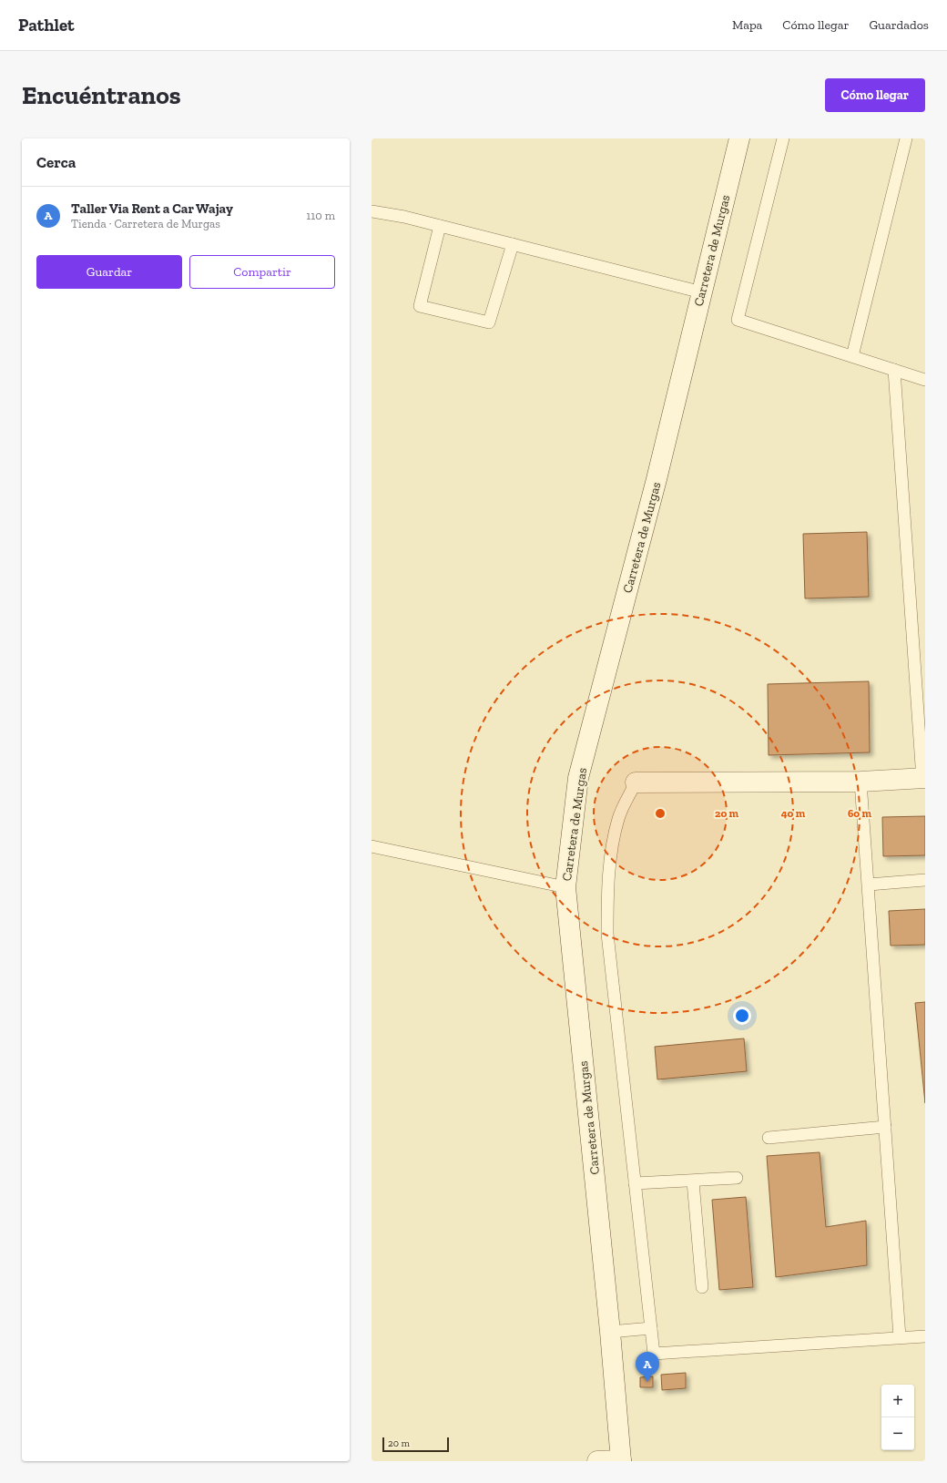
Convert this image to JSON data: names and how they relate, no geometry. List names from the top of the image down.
{
  "streets": {
    "street": ["Carretera de Murgas"]
  },
  "scale_bar": "20 m",
  "page": {
    "header": "Pathlet",
    "nav": ["Mapa", "Cómo llegar", "Guardados"],
    "buttons": [
      "Cómo llegar",
      ["Guardar", "Compartir"]
    ],
    "title": "Encuéntranos",
    "heading": "Cerca",
    "list": [
      {
        "mark": "A",
        "name": "Taller Via Rent a Car Wajay",
        "note": "Tienda · Carretera de Murgas",
        "value": "110 m"
      }
    ],
    "pins": "A",
    "map_buttons": ["+", "−"],
    "scale": "20 m"
  },
  "rings": ["20 m", "40 m", "60 m"]
}
